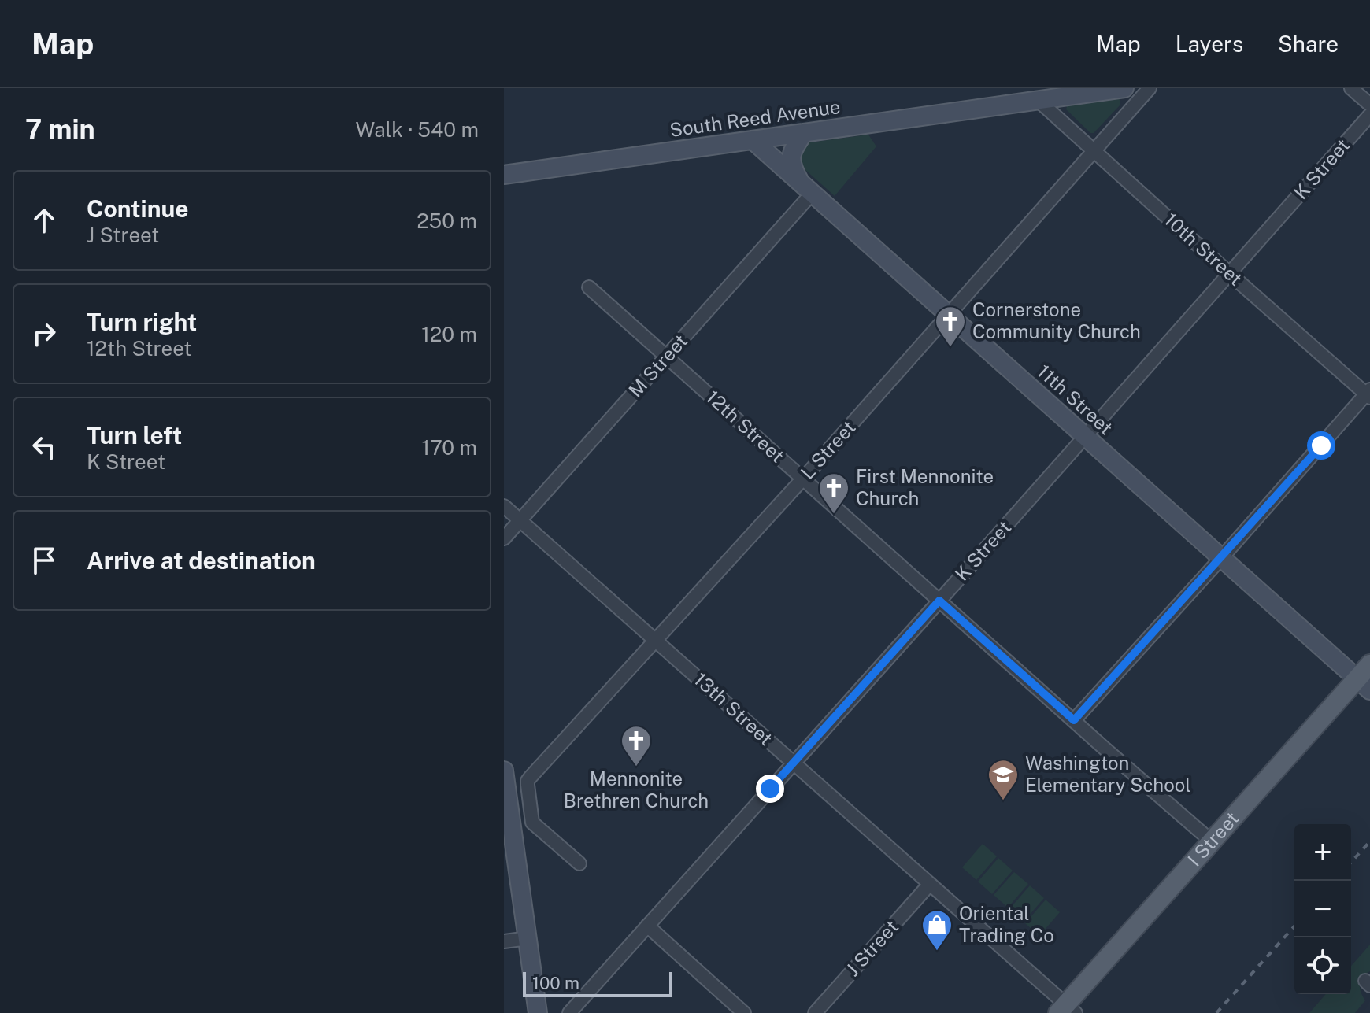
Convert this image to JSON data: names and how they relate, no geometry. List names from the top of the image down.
{
  "streets": {
    "main road": ["I Street"],
    "street": [
      "South Reed Avenue",
      "K Street",
      "10th Street",
      "M Street",
      "11th Street",
      "12th Street",
      "L Street",
      "13th Street",
      "J Street"
    ]
  },
  "crossings": [
    ["South Reed Avenue", "10th Street"],
    ["South Reed Avenue", "11th Street"],
    ["K Street", "10th Street"],
    ["K Street", "11th Street"],
    ["K Street", "12th Street"],
    ["K Street", "13th Street"],
    ["10th Street", "L Street"],
    ["M Street", "11th Street"],
    ["M Street", "12th Street"],
    ["M Street", "13th Street"],
    ["11th Street", "L Street"],
    ["11th Street", "I Street"],
    ["12th Street", "L Street"],
    ["12th Street", "I Street"],
    ["L Street", "13th Street"],
    ["13th Street", "I Street"],
    ["13th Street", "J Street"]
  ],
  "places": {
    "church": ["Cornerstone Community Church", "First Mennonite Church", "Mennonite Brethren Church"],
    "school or university": ["Washington Elementary School"],
    "shop": ["Oriental Trading Co"]
  },
  "scale_bar": "100 m",
  "page": {
    "header": "Map",
    "nav": ["Map", "Layers", "Share"],
    "heading": ["7 min", "Walk · 540 m"],
    "list": [
      ["Continue", "J Street", "250 m"],
      ["Turn right", "12th Street", "120 m"],
      ["Turn left", "K Street", "170 m"],
      "Arrive at destination"
    ],
    "map_buttons": ["+", "−"],
    "scale": "100 m"
  }
}
